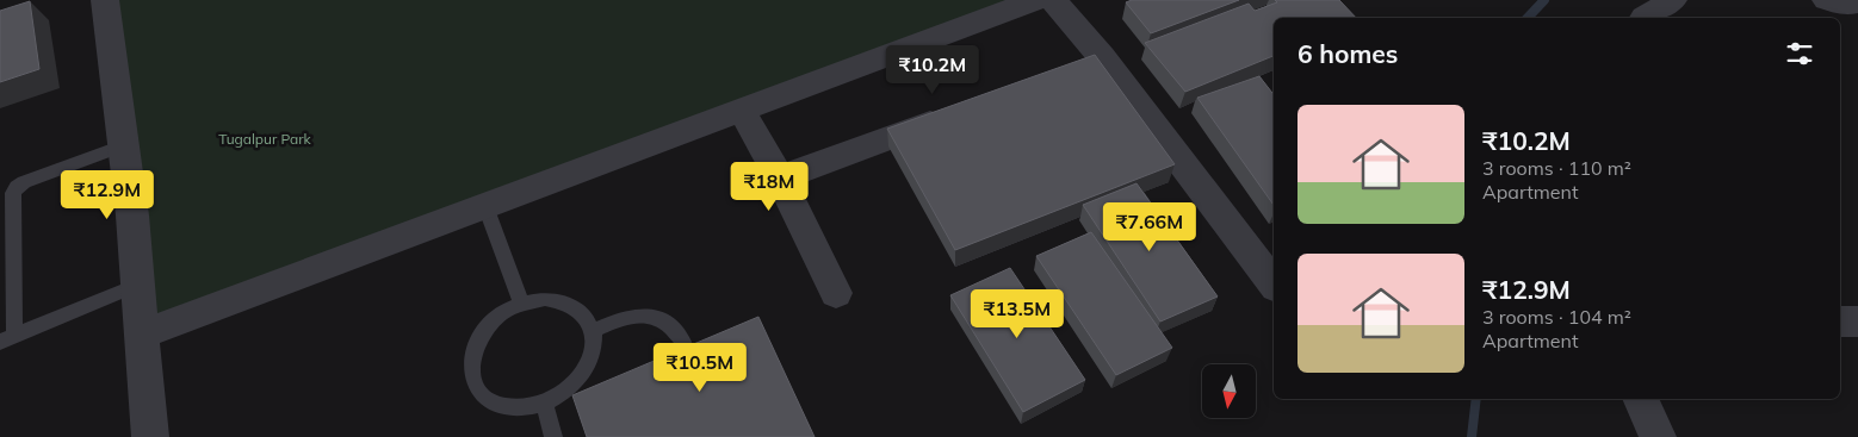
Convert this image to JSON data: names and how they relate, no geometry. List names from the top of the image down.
{
  "parks": ["Tugalpur Park"],
  "north": "bottom",
  "page": {
    "heading": "6 homes",
    "price": [
      "₹10.2M",
      "₹18M",
      "₹12.9M",
      "₹7.66M",
      "₹13.5M",
      "₹10.5M"
    ],
    "list": [
      {
        "name": "₹10.2M",
        "note": "3 rooms · 110 m² · Apartment"
      },
      {
        "name": "₹12.9M",
        "note": "3 rooms · 104 m² · Apartment"
      }
    ]
  }
}
